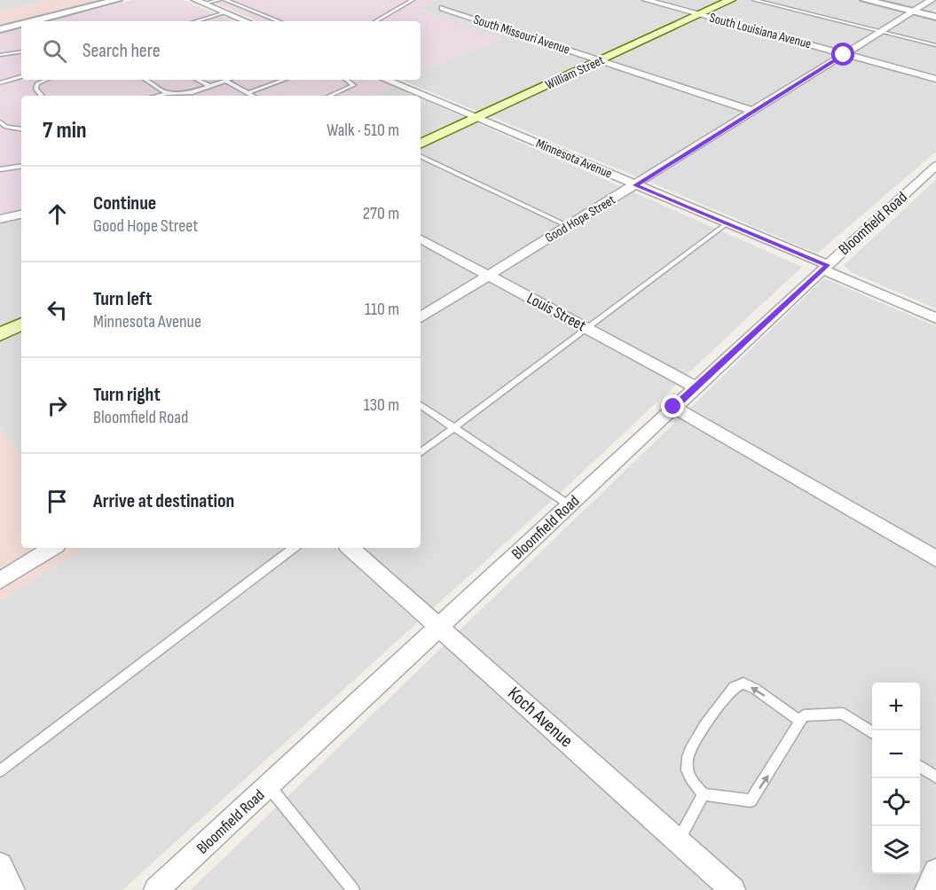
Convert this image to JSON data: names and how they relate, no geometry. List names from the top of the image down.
{
  "streets": {
    "main road": ["William Street"],
    "street": [
      "South Louisiana Avenue",
      "South Missouri Avenue",
      "Minnesota Avenue",
      "Good Hope Street",
      "Bloomfield Road",
      "Louis Street",
      "Koch Avenue"
    ]
  },
  "crossings": [
    ["South Louisiana Avenue", "William Street"],
    ["South Louisiana Avenue", "Good Hope Street"],
    ["South Missouri Avenue", "William Street"],
    ["South Missouri Avenue", "Good Hope Street"],
    ["William Street", "Minnesota Avenue"],
    ["Minnesota Avenue", "Good Hope Street"],
    ["Minnesota Avenue", "Bloomfield Road"],
    ["Good Hope Street", "Louis Street"],
    ["Bloomfield Road", "Louis Street"],
    ["Bloomfield Road", "Koch Avenue"]
  ],
  "page": {
    "search": "Search here",
    "heading": ["7 min", "Walk · 510 m"],
    "list": [
      ["Continue", "Good Hope Street", "270 m"],
      ["Turn left", "Minnesota Avenue", "110 m"],
      ["Turn right", "Bloomfield Road", "130 m"],
      "Arrive at destination"
    ],
    "map_buttons": ["+", "−"]
  }
}
